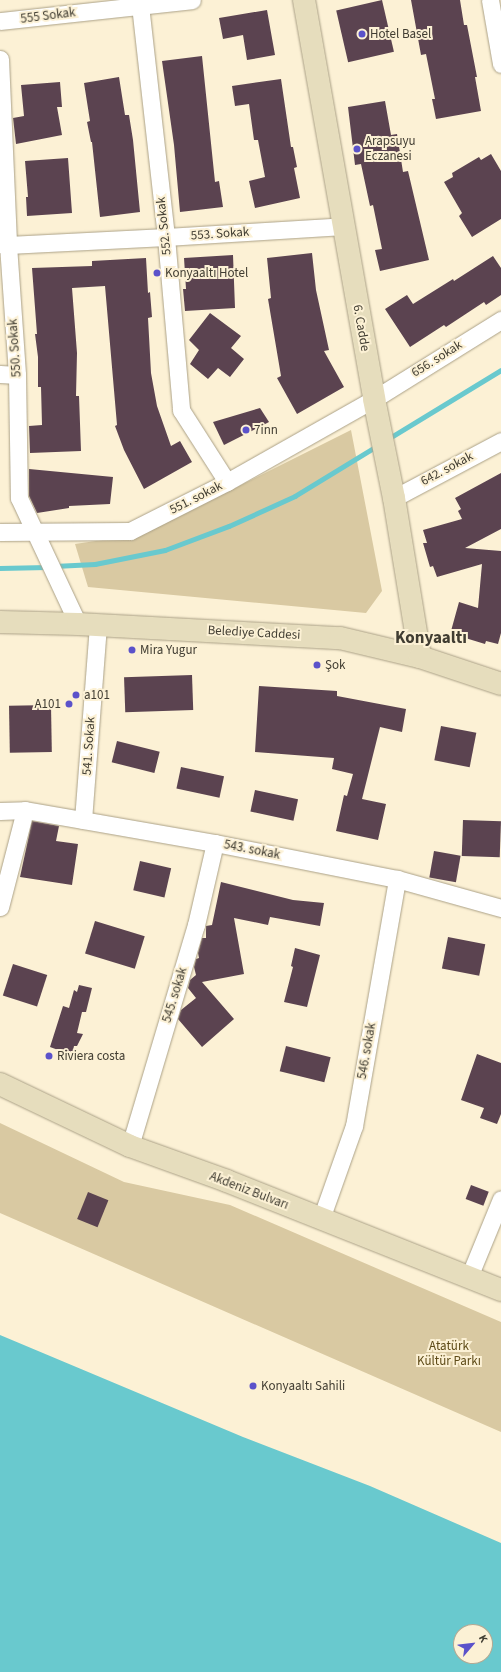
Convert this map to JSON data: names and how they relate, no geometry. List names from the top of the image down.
{
  "streets": {
    "main road": ["6. Cadde", "Belediye Caddesi", "Akdeniz Bulvarı"],
    "street": [
      "555 Sokak",
      "552. Sokak",
      "553. Sokak",
      "550. Sokak",
      "656. sokak",
      "642. sokak",
      "551. sokak",
      "541. Sokak",
      "543. sokak",
      "545. sokak",
      "546. sokak"
    ]
  },
  "crossings": [
    ["555 Sokak", "552. Sokak"],
    ["552. Sokak", "553. Sokak"],
    ["552. Sokak", "551. sokak"],
    ["553. Sokak", "6. Cadde"],
    ["553. Sokak", "550. Sokak"],
    ["6. Cadde", "656. sokak"],
    ["6. Cadde", "642. sokak"],
    ["6. Cadde", "551. sokak"],
    ["6. Cadde", "Belediye Caddesi"],
    ["550. Sokak", "551. sokak"],
    ["550. Sokak", "Belediye Caddesi"],
    ["550. Sokak", "541. Sokak"],
    ["656. sokak", "551. sokak"],
    ["Belediye Caddesi", "541. Sokak"],
    ["541. Sokak", "543. sokak"],
    ["543. sokak", "545. sokak"],
    ["543. sokak", "546. sokak"],
    ["545. sokak", "Akdeniz Bulvarı"],
    ["546. sokak", "Akdeniz Bulvarı"]
  ],
  "districts": ["Konyaaltı"],
  "parks": ["Atatürk Kültür Parkı"],
  "places": [
    "Hotel Basel",
    "Arapsuyu Eczanesi",
    "Konyaaltı Hotel",
    "7inn",
    "Mira Yugur",
    "Şok",
    "a101",
    "A101",
    "Riviera costa",
    "Konyaaltı Sahili"
  ],
  "north": "top right"
}
